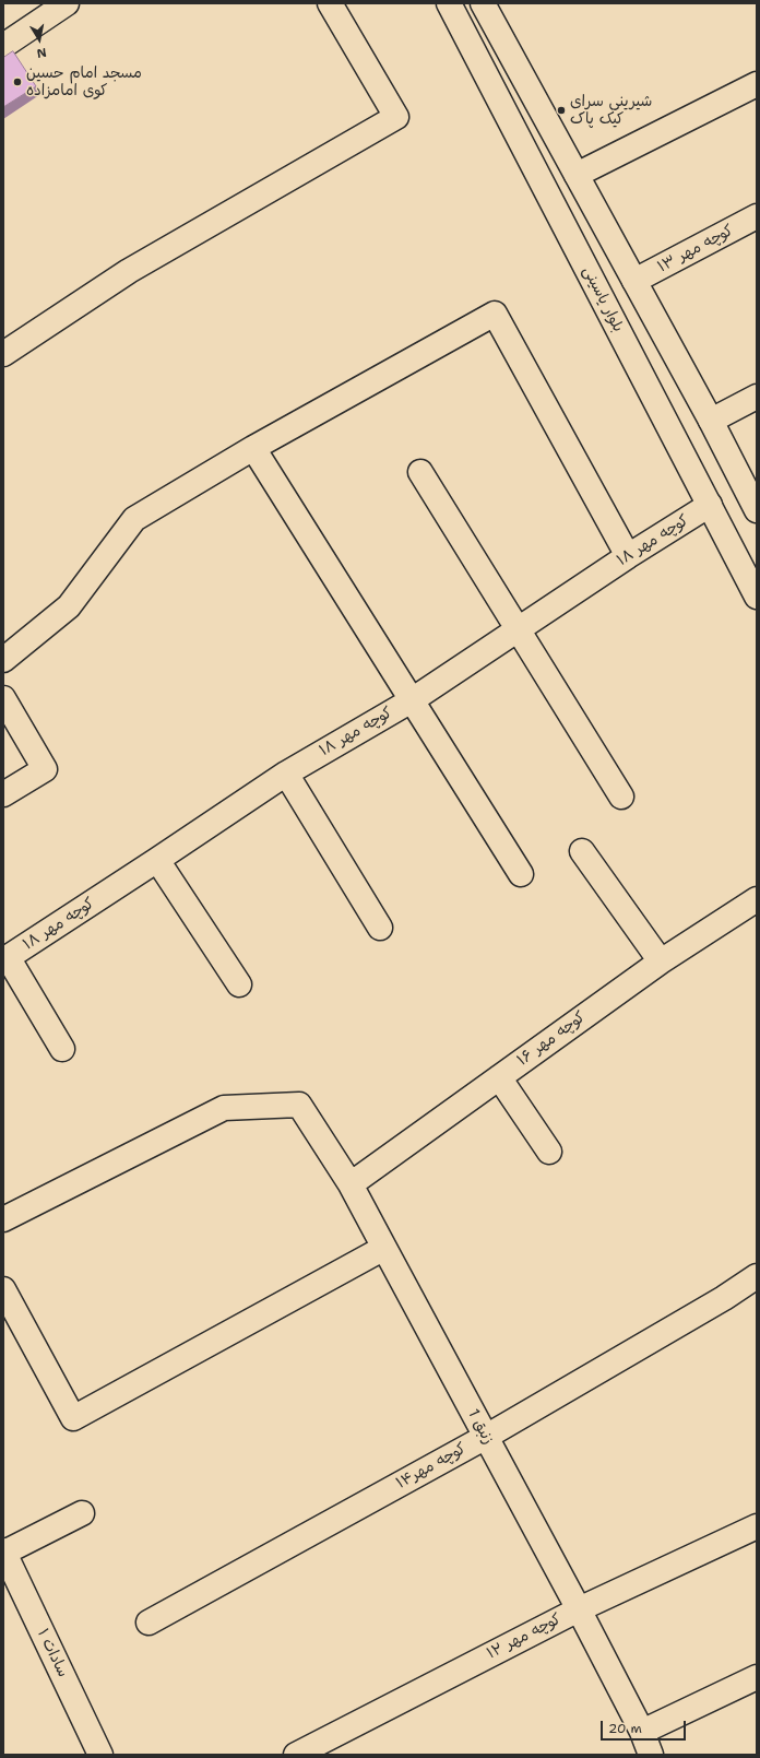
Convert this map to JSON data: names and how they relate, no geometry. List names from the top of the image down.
{
  "streets": {
    "street": [
      "کوچه مهر ۱۳",
      "بلوار یاسینی",
      "کوچه مهر ۱۸",
      "کوچه مهر ۱۶",
      "زنبق 1",
      "کوچه مهر۱۴",
      "کوچه مهر ۱۲",
      "سادات ۱"
    ]
  },
  "crossings": [
    ["بلوار یاسینی", "کوچه مهر ۱۸"],
    ["کوچه مهر ۱۶", "زنبق 1"],
    ["زنبق 1", "کوچه مهر۱۴"],
    ["زنبق 1", "کوچه مهر ۱۲"]
  ],
  "places": ["مسجد امام حسین کوی امامزاده", "شیرینی سرای کیک پاک"],
  "scale_bar": "20 m",
  "north": "bottom"
}
